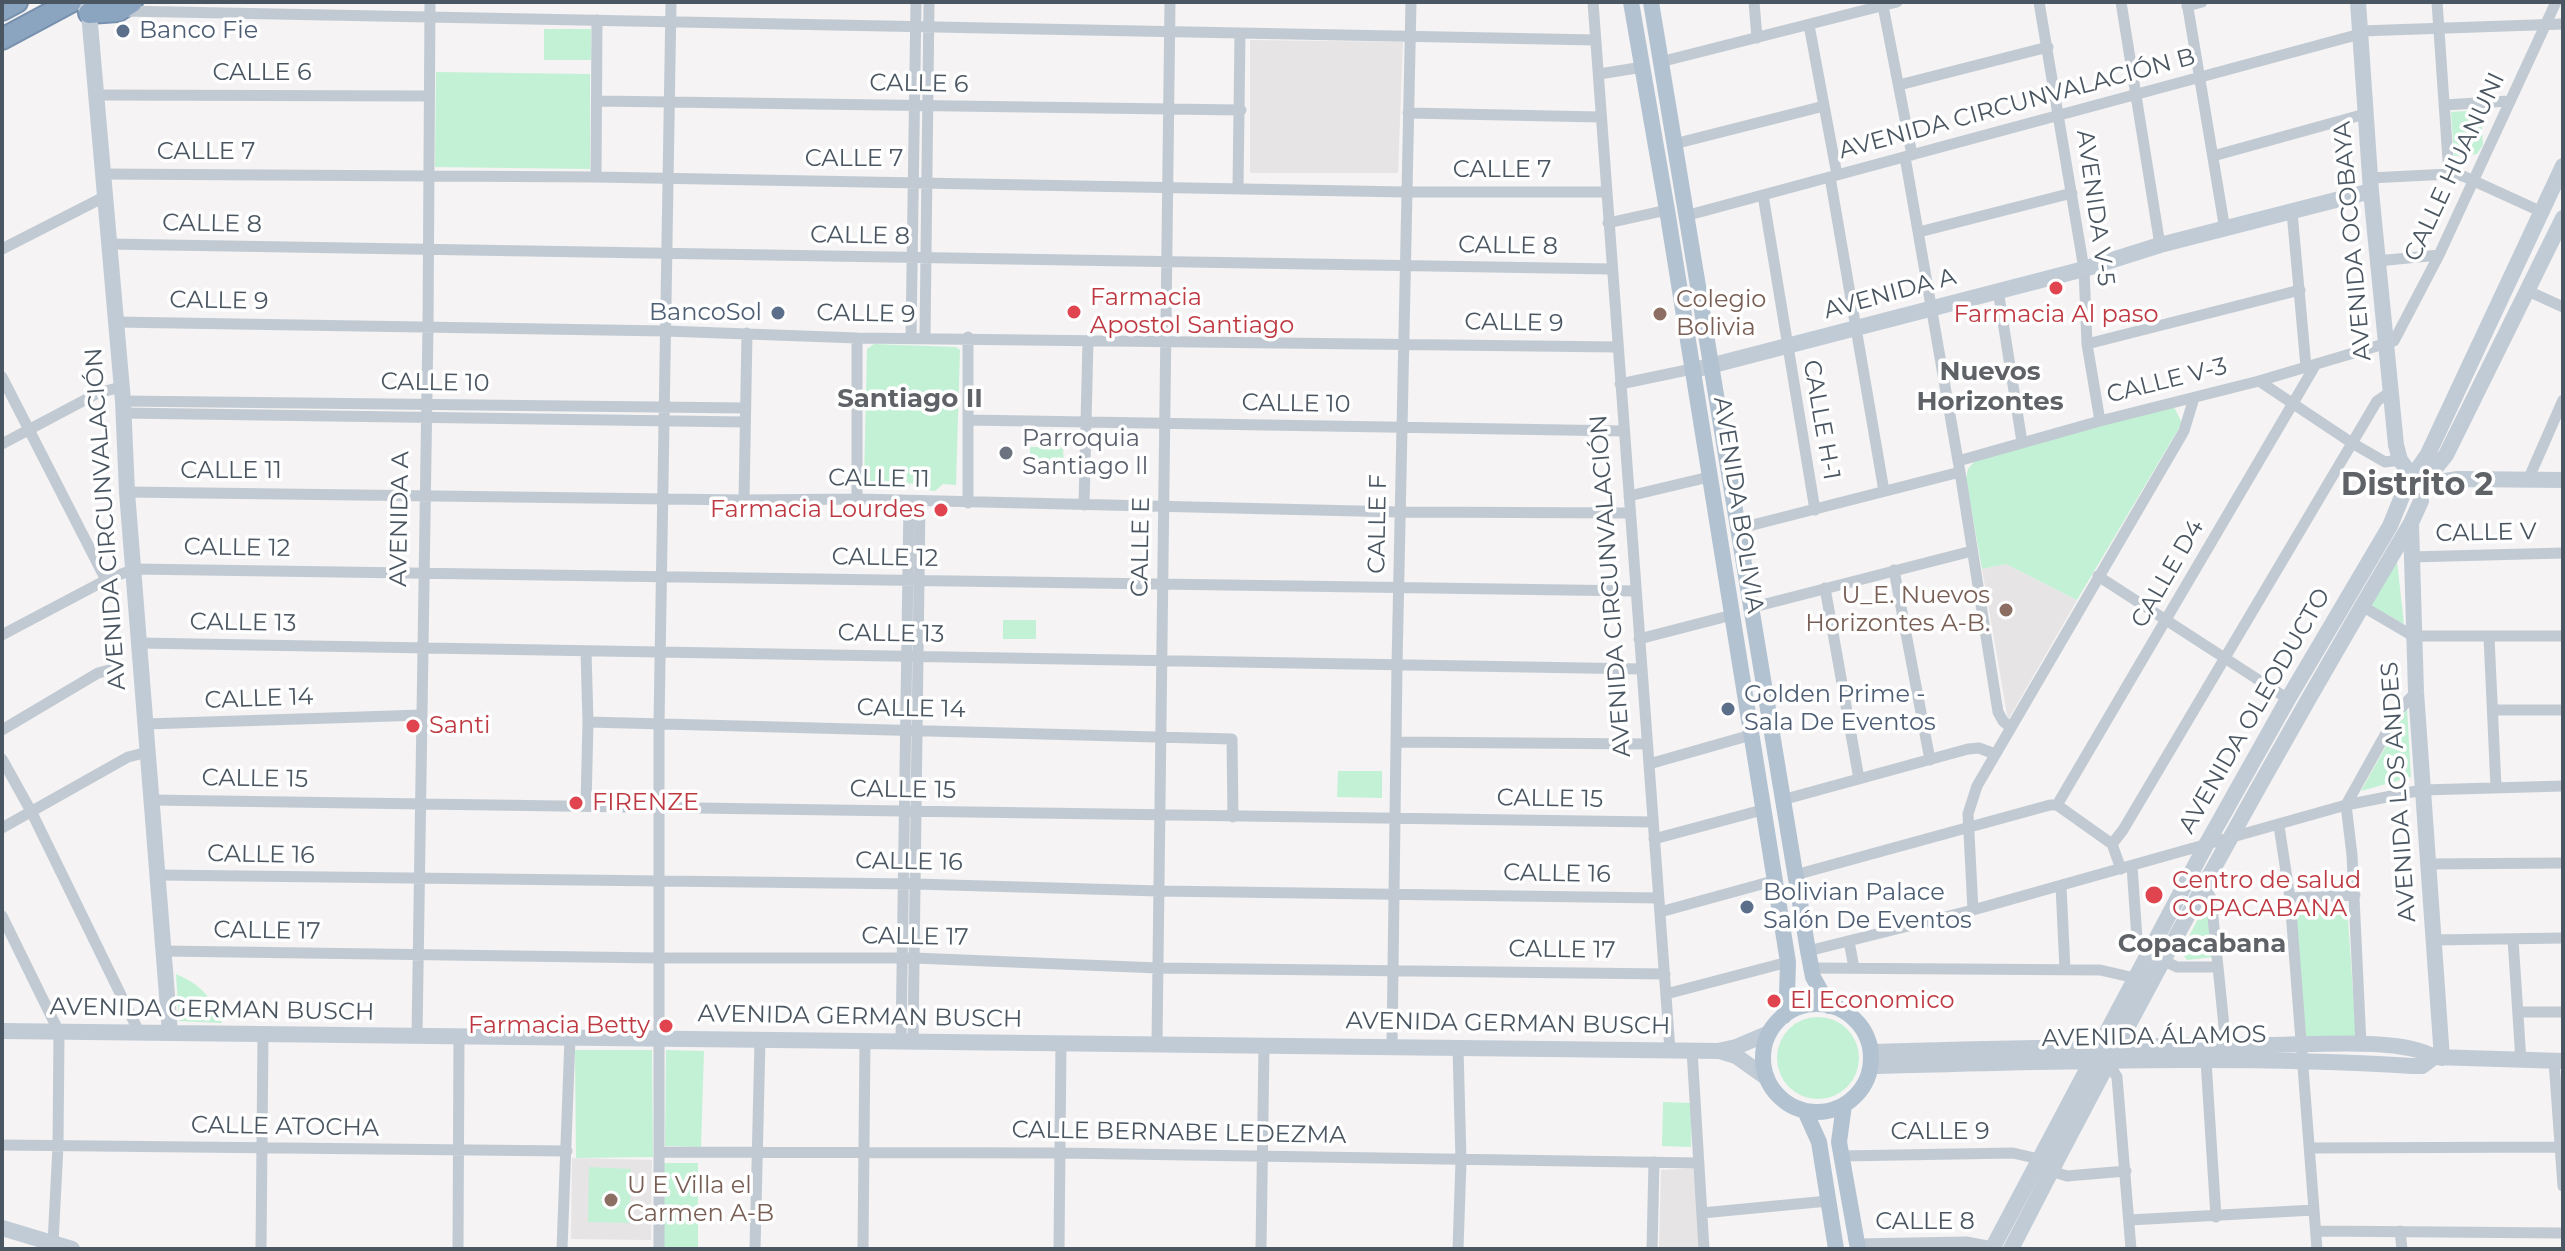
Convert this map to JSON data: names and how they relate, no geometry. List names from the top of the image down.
{
  "streets": {
    "main road": ["AVENIDA BOLIVIA"],
    "street": [
      "CALLE 6",
      "AVENIDA CIRCUNVALACIÓN B",
      "CALLE 7",
      "CALLE HUANUNI",
      "AVENIDA V-5",
      "CALLE 8",
      "AVENIDA OCOBAYA",
      "AVENIDA A",
      "CALLE 9",
      "CALLE V-3",
      "CALLE 10",
      "CALLE H-1",
      "CALLE 11",
      "AVENIDA CIRCUNVALACIÓN",
      "CALLE F",
      "CALLE V",
      "CALLE E",
      "CALLE 12",
      "CALLE D4",
      "CALLE 13",
      "CALLE 14",
      "AVENIDA OLEODUCTO",
      "CALLE 15",
      "AVENIDA LOS ANDES",
      "CALLE 16",
      "CALLE 17",
      "AVENIDA GERMAN BUSCH",
      "AVENIDA ÁLAMOS",
      "CALLE ATOCHA",
      "CALLE BERNABE LEDEZMA"
    ]
  },
  "crossings": [
    ["CALLE 6", "AVENIDA A"],
    ["CALLE 6", "AVENIDA CIRCUNVALACIÓN"],
    ["CALLE 6", "CALLE E"],
    ["AVENIDA CIRCUNVALACIÓN B", "CALLE HUANUNI"],
    ["AVENIDA CIRCUNVALACIÓN B", "AVENIDA V-5"],
    ["AVENIDA CIRCUNVALACIÓN B", "AVENIDA OCOBAYA"],
    ["AVENIDA CIRCUNVALACIÓN B", "CALLE H-1"],
    ["AVENIDA CIRCUNVALACIÓN B", "AVENIDA BOLIVIA"],
    ["CALLE 7", "AVENIDA A"],
    ["CALLE 7", "AVENIDA CIRCUNVALACIÓN"],
    ["CALLE 7", "CALLE F"],
    ["CALLE 7", "CALLE E"],
    ["CALLE HUANUNI", "AVENIDA OCOBAYA"],
    ["CALLE HUANUNI", "CALLE V-3"],
    ["AVENIDA V-5", "AVENIDA A"],
    ["AVENIDA V-5", "CALLE V-3"],
    ["CALLE 8", "AVENIDA A"],
    ["CALLE 8", "AVENIDA CIRCUNVALACIÓN"],
    ["CALLE 8", "CALLE F"],
    ["CALLE 8", "CALLE E"],
    ["CALLE 8", "AVENIDA OLEODUCTO"],
    ["AVENIDA OCOBAYA", "AVENIDA A"],
    ["AVENIDA OCOBAYA", "CALLE V-3"],
    ["AVENIDA OCOBAYA", "AVENIDA OLEODUCTO"],
    ["AVENIDA A", "CALLE 9"],
    ["AVENIDA A", "CALLE 10"],
    ["AVENIDA A", "CALLE H-1"],
    ["AVENIDA A", "CALLE 11"],
    ["AVENIDA A", "AVENIDA BOLIVIA"],
    ["AVENIDA A", "CALLE 12"],
    ["AVENIDA A", "CALLE 13"],
    ["AVENIDA A", "CALLE 14"],
    ["AVENIDA A", "CALLE 15"],
    ["AVENIDA A", "CALLE 16"],
    ["AVENIDA A", "CALLE 17"],
    ["AVENIDA A", "AVENIDA GERMAN BUSCH"],
    ["CALLE 9", "AVENIDA CIRCUNVALACIÓN"],
    ["CALLE 9", "CALLE F"],
    ["CALLE 9", "CALLE E"],
    ["CALLE 9", "AVENIDA OLEODUCTO"],
    ["CALLE V-3", "CALLE H-1"],
    ["CALLE V-3", "AVENIDA BOLIVIA"],
    ["CALLE V-3", "CALLE D4"],
    ["CALLE 10", "AVENIDA CIRCUNVALACIÓN"],
    ["CALLE 10", "CALLE F"],
    ["CALLE 10", "CALLE E"],
    ["CALLE 11", "AVENIDA CIRCUNVALACIÓN"],
    ["CALLE 11", "CALLE F"],
    ["CALLE 11", "CALLE E"],
    ["AVENIDA BOLIVIA", "AVENIDA GERMAN BUSCH"],
    ["AVENIDA BOLIVIA", "AVENIDA ÁLAMOS"],
    ["AVENIDA CIRCUNVALACIÓN", "CALLE 12"],
    ["AVENIDA CIRCUNVALACIÓN", "CALLE 13"],
    ["AVENIDA CIRCUNVALACIÓN", "CALLE 14"],
    ["AVENIDA CIRCUNVALACIÓN", "CALLE 15"],
    ["AVENIDA CIRCUNVALACIÓN", "CALLE 16"],
    ["AVENIDA CIRCUNVALACIÓN", "CALLE 17"],
    ["AVENIDA CIRCUNVALACIÓN", "AVENIDA GERMAN BUSCH"],
    ["CALLE F", "CALLE 12"],
    ["CALLE F", "CALLE 13"],
    ["CALLE F", "CALLE 15"],
    ["CALLE F", "CALLE 16"],
    ["CALLE F", "CALLE 17"],
    ["CALLE F", "AVENIDA GERMAN BUSCH"],
    ["CALLE V", "AVENIDA LOS ANDES"],
    ["CALLE E", "CALLE 12"],
    ["CALLE E", "CALLE 13"],
    ["CALLE E", "CALLE 14"],
    ["CALLE E", "CALLE 15"],
    ["CALLE E", "CALLE 16"],
    ["CALLE E", "CALLE 17"],
    ["CALLE E", "AVENIDA GERMAN BUSCH"],
    ["CALLE 14", "CALLE 15"],
    ["AVENIDA OLEODUCTO", "AVENIDA LOS ANDES"],
    ["AVENIDA OLEODUCTO", "AVENIDA ÁLAMOS"],
    ["AVENIDA LOS ANDES", "AVENIDA ÁLAMOS"],
    ["AVENIDA GERMAN BUSCH", "AVENIDA ÁLAMOS"]
  ],
  "districts": [
    "Nuevos Horizontes",
    "Santiago II",
    "Distrito 2",
    "Copacabana"
  ],
  "places": [
    "Banco Fie",
    "Farmacia Al paso",
    "Farmacia Apostol Santiago",
    "BancoSol",
    "Colegio Bolivia",
    "Parroquia Santiago ll",
    "Farmacia Lourdes",
    "U_E. Nuevos Horizontes A-B.",
    "Golden Prime - Sala De Eventos",
    "Santi",
    "FIRENZE",
    "Centro de salud COPACABANA",
    "Bolivian Palace Salón De Eventos",
    "El Economico",
    "Farmacia Betty",
    "U E Villa el Carmen A-B"
  ]
}
